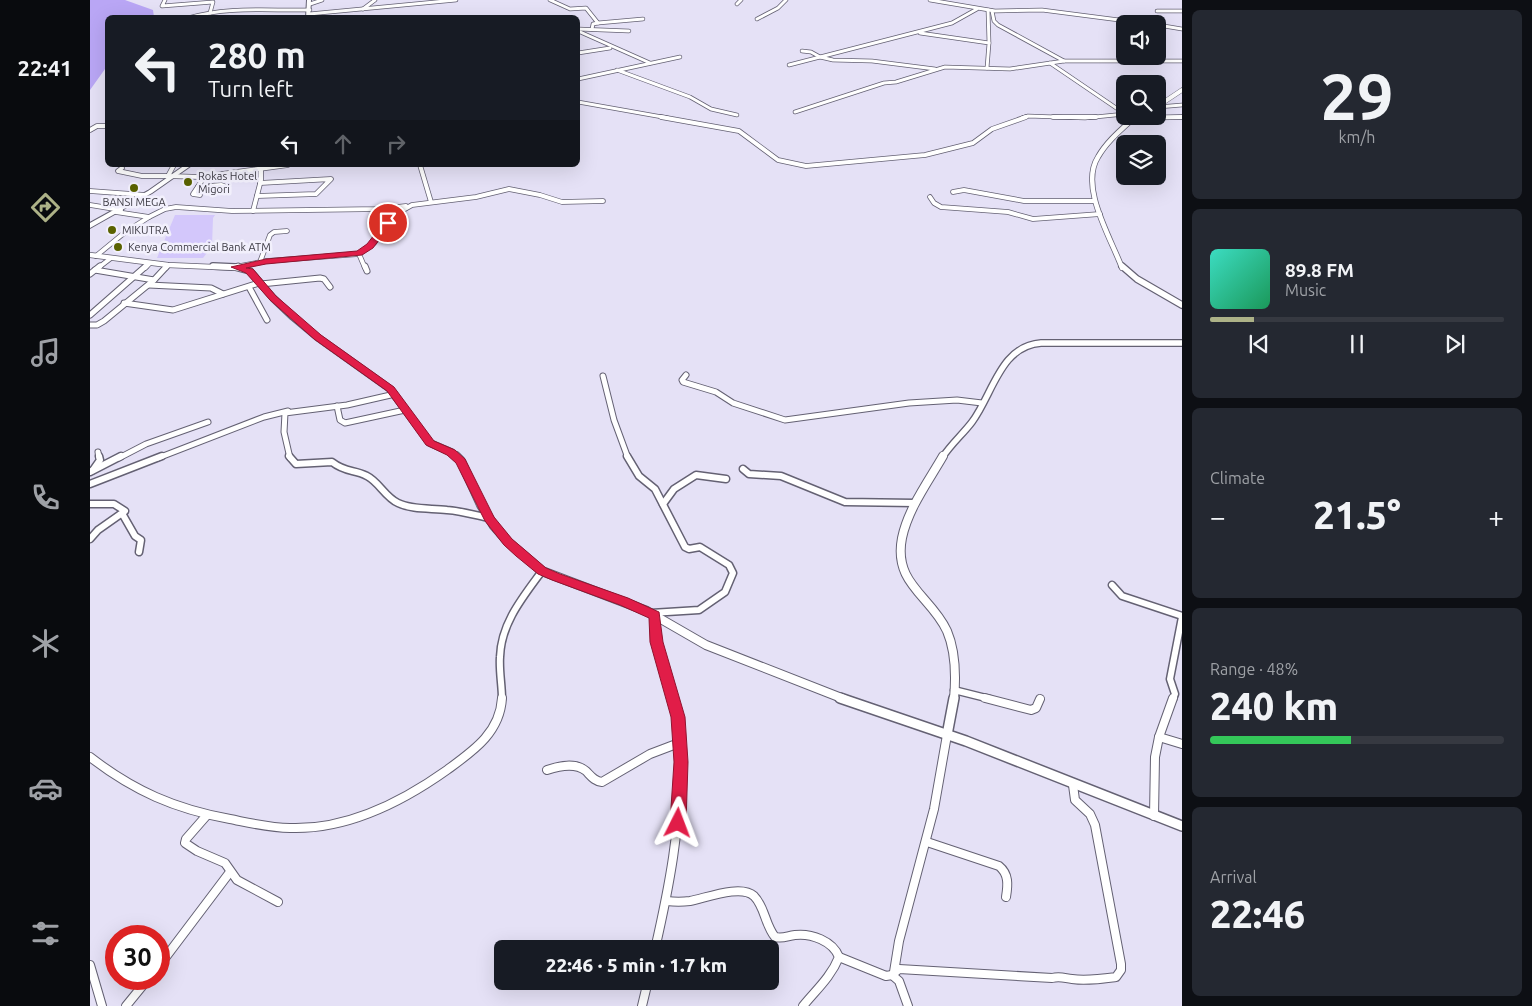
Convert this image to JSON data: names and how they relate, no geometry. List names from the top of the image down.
{
  "places": [
    "Rokas Hotel Migori",
    "BANSI MEGA",
    "MIKUTRA",
    "Kenya Commercial Bank ATM"
  ],
  "page": {
    "tabs": "22:41",
    "tile": [
      ["29", "km/h"],
      "Climate",
      ["Range · 48%", "240 km"],
      ["Arrival", "22:46"]
    ],
    "turn": ["280 m", "Turn left"],
    "song": ["89.8 FM", "Music"],
    "heat": ["−", "21.5°", "+"],
    "limit": "30",
    "trip": "22:46 · 5 min · 1.7 km"
  }
}
